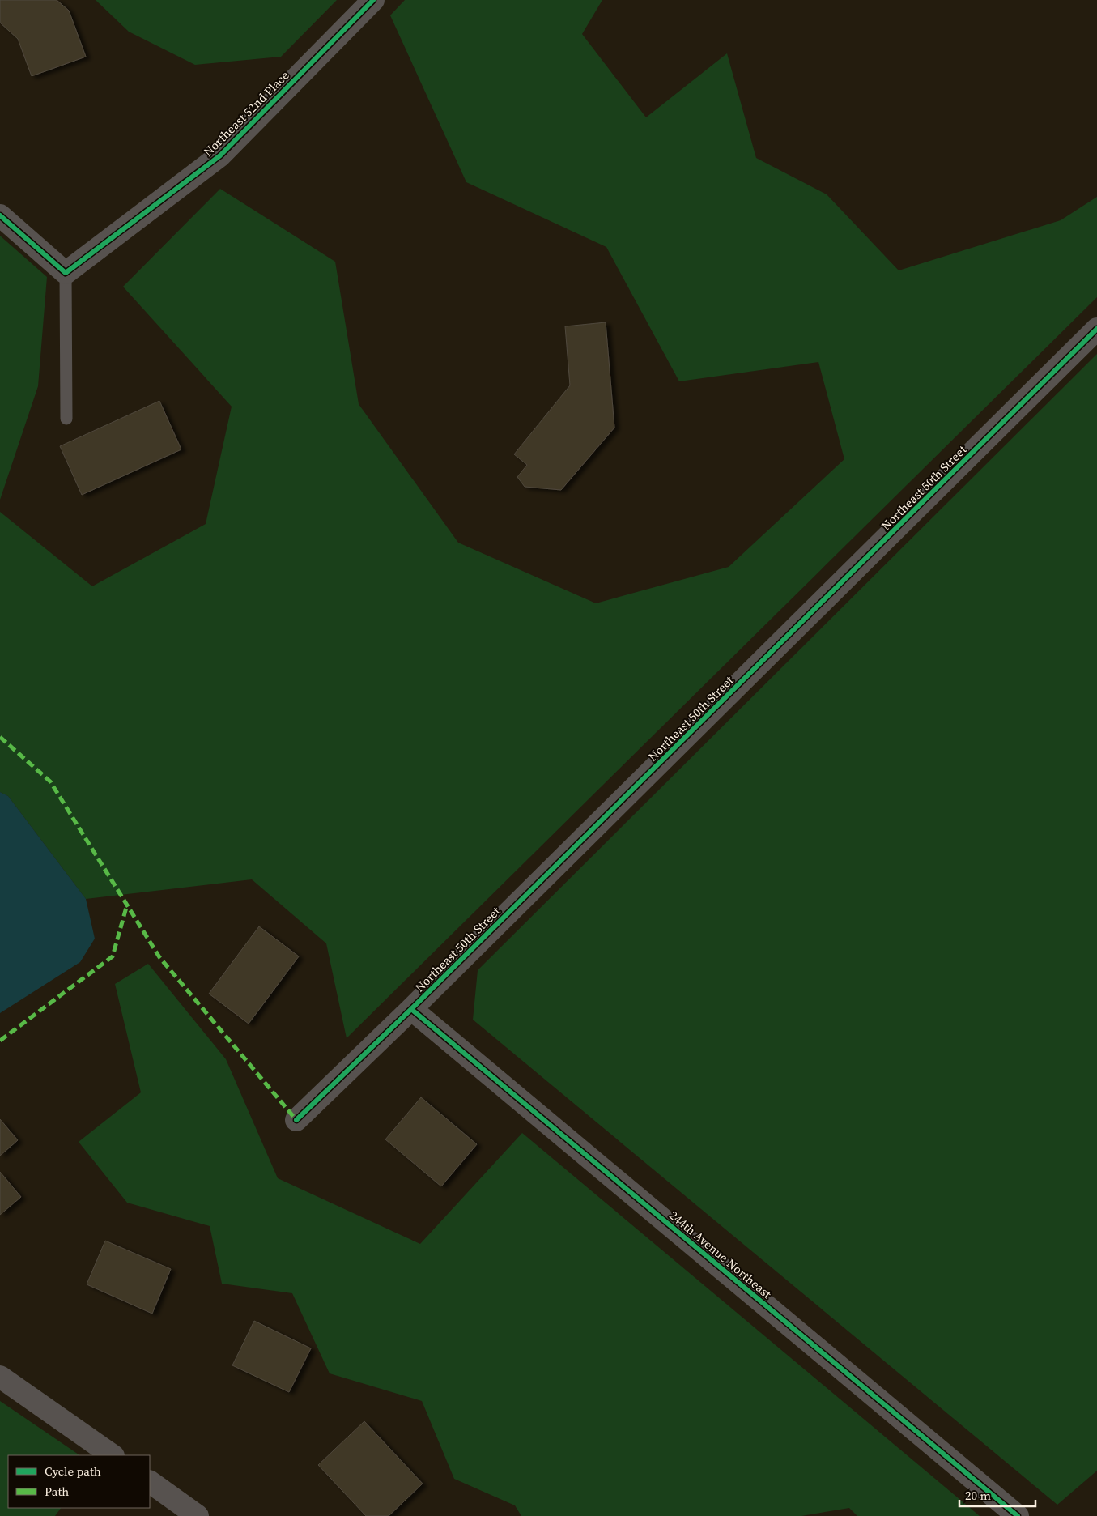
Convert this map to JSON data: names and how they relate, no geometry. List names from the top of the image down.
{
  "streets": {
    "street": ["Northeast 52nd Place", "Northeast 50th Street", "244th Avenue Northeast"]
  },
  "crossings": [
    ["Northeast 50th Street", "244th Avenue Northeast"]
  ],
  "legend": ["Cycle path", "Path"],
  "scale_bar": "20 m"
}
